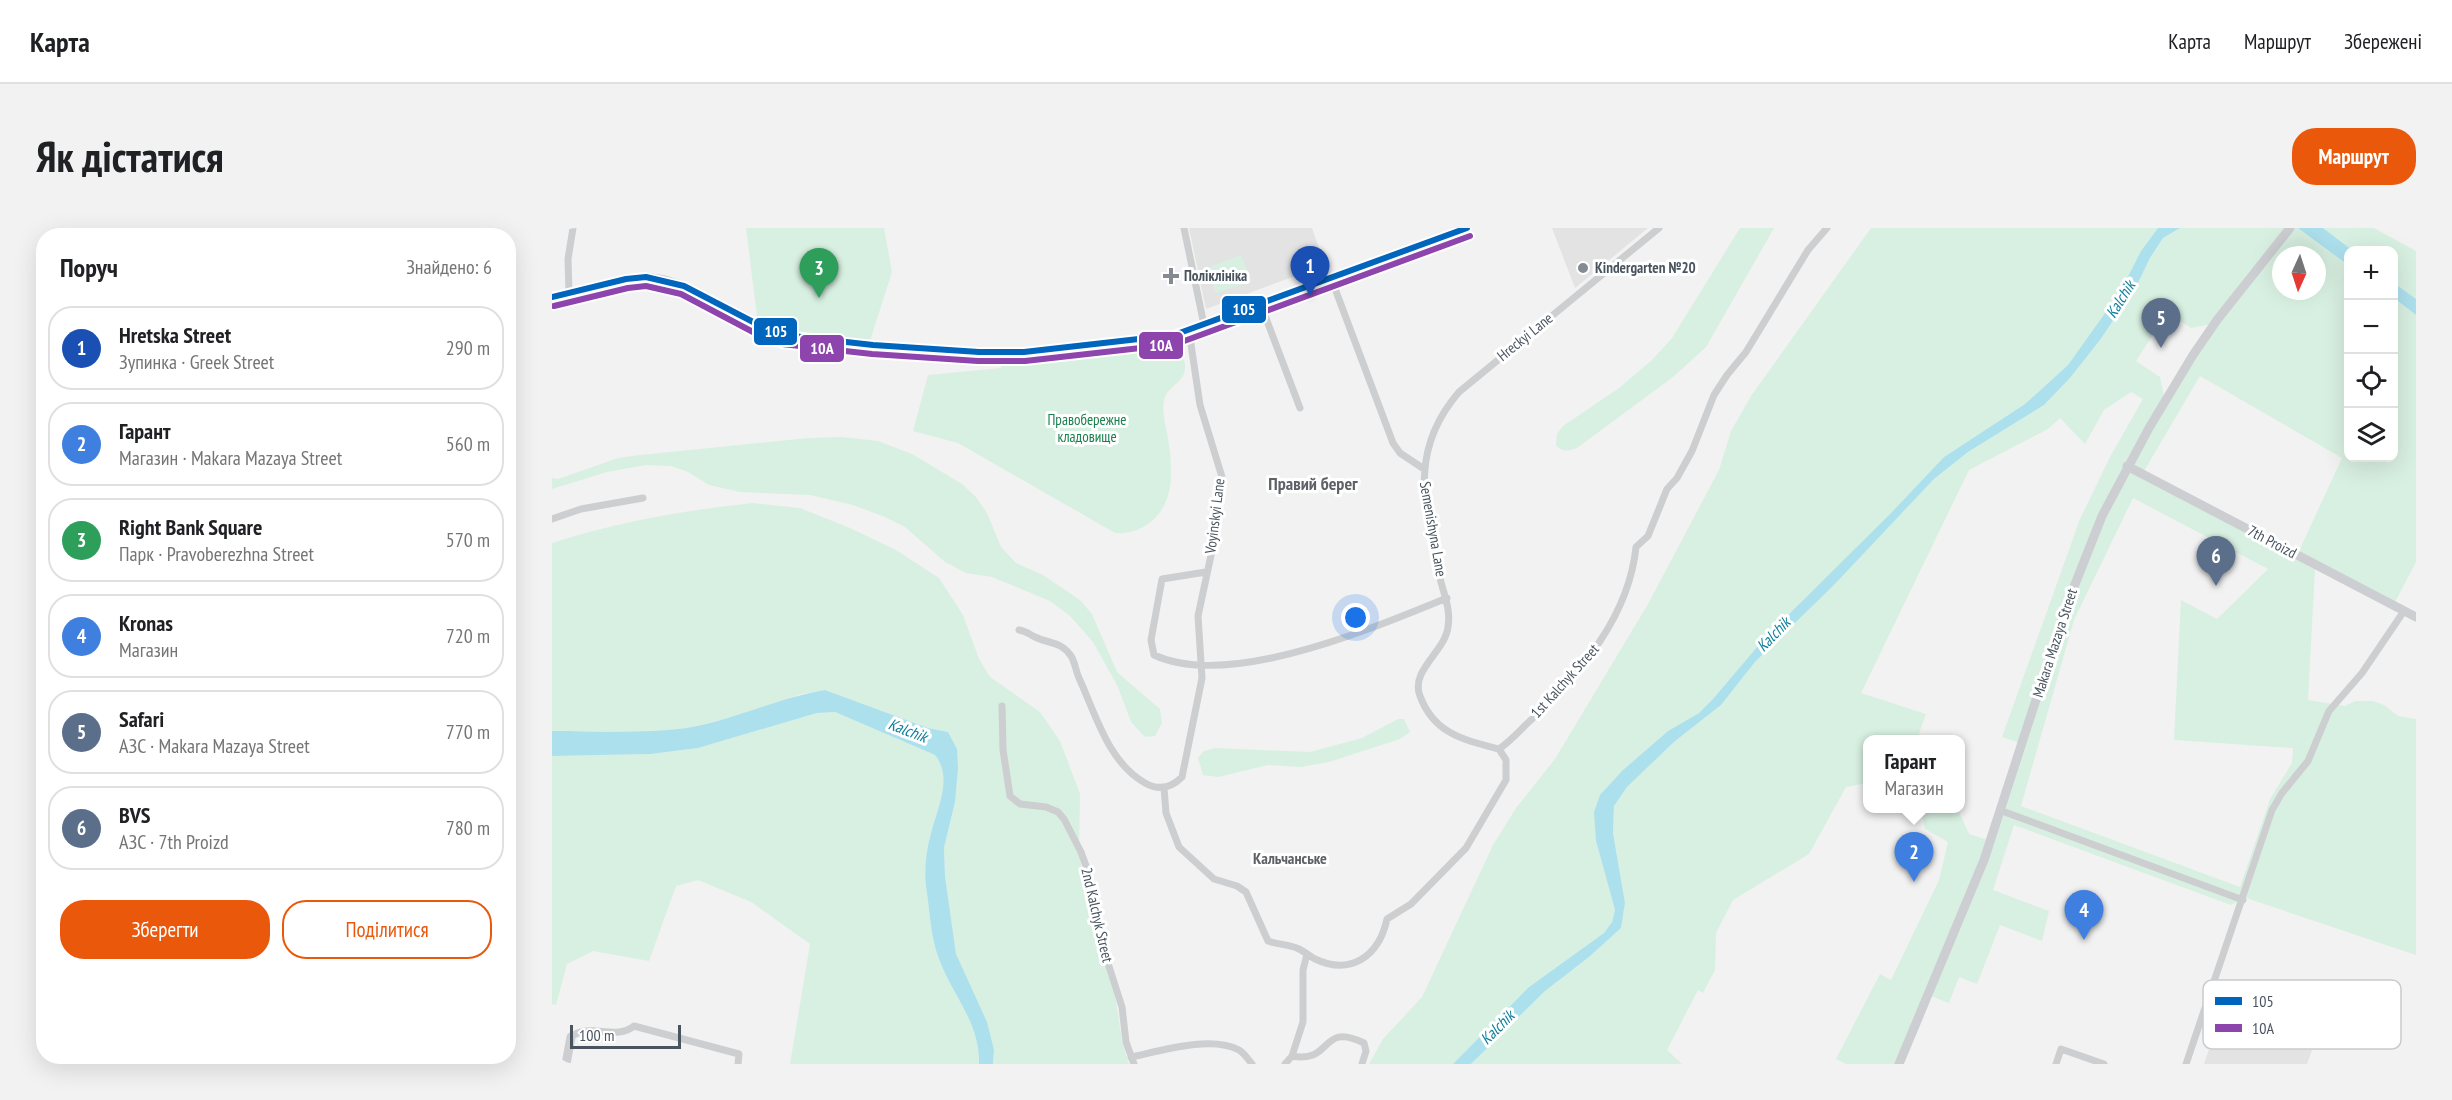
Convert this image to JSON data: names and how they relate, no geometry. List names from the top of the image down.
{
  "streets": {
    "street": [
      "Hreckyi Lane",
      "Voyinskyi Lane",
      "Semenishyna Lane",
      "7th Proizd",
      "Makara Mazaya Street",
      "1st Kalchyk Street",
      "2nd Kalchyk Street"
    ]
  },
  "crossings": [
    ["Hreckyi Lane", "Semenishyna Lane"],
    ["Semenishyna Lane", "1st Kalchyk Street"],
    ["7th Proizd", "Makara Mazaya Street"]
  ],
  "districts": ["Правий берег", "Кальчанське"],
  "water": ["Kalchik"],
  "parks": ["Правобережне кладовище"],
  "places": {
    "other": ["Kindergarten №20"],
    "health": ["Поліклініка"]
  },
  "lines": ["transit line 105", "transit line 10А"],
  "legend": ["105", "10А"],
  "scale_bar": "100 m",
  "north": "bottom",
  "page": {
    "header": "Карта",
    "nav": ["Карта", "Маршрут", "Збережені"],
    "buttons": [
      "Маршрут",
      ["Зберегти", "Поділитися"]
    ],
    "title": "Як дістатися",
    "heading": ["Поруч", "Знайдено: 6"],
    "map_buttons": ["+", "−"],
    "pins": [
      "1",
      "3",
      "5",
      "6",
      "2",
      "4"
    ],
    "list": [
      {
        "mark": "1",
        "name": "Hretska Street",
        "note": "Зупинка · Greek Street",
        "value": "290 m"
      },
      {
        "mark": "2",
        "name": "Гарант",
        "note": "Магазин · Makara Mazaya Street",
        "value": "560 m"
      },
      {
        "mark": "3",
        "name": "Right Bank Square",
        "note": "Парк · Pravoberezhna Street",
        "value": "570 m"
      },
      {
        "mark": "4",
        "name": "Kronas",
        "note": "Магазин",
        "value": "720 m"
      },
      {
        "mark": "5",
        "name": "Safari",
        "note": "АЗС · Makara Mazaya Street",
        "value": "770 m"
      },
      {
        "mark": "6",
        "name": "BVS",
        "note": "АЗС · 7th Proizd",
        "value": "780 m"
      }
    ],
    "popup": ["Гарант", "Магазин"],
    "scale": "100 m"
  }
}
